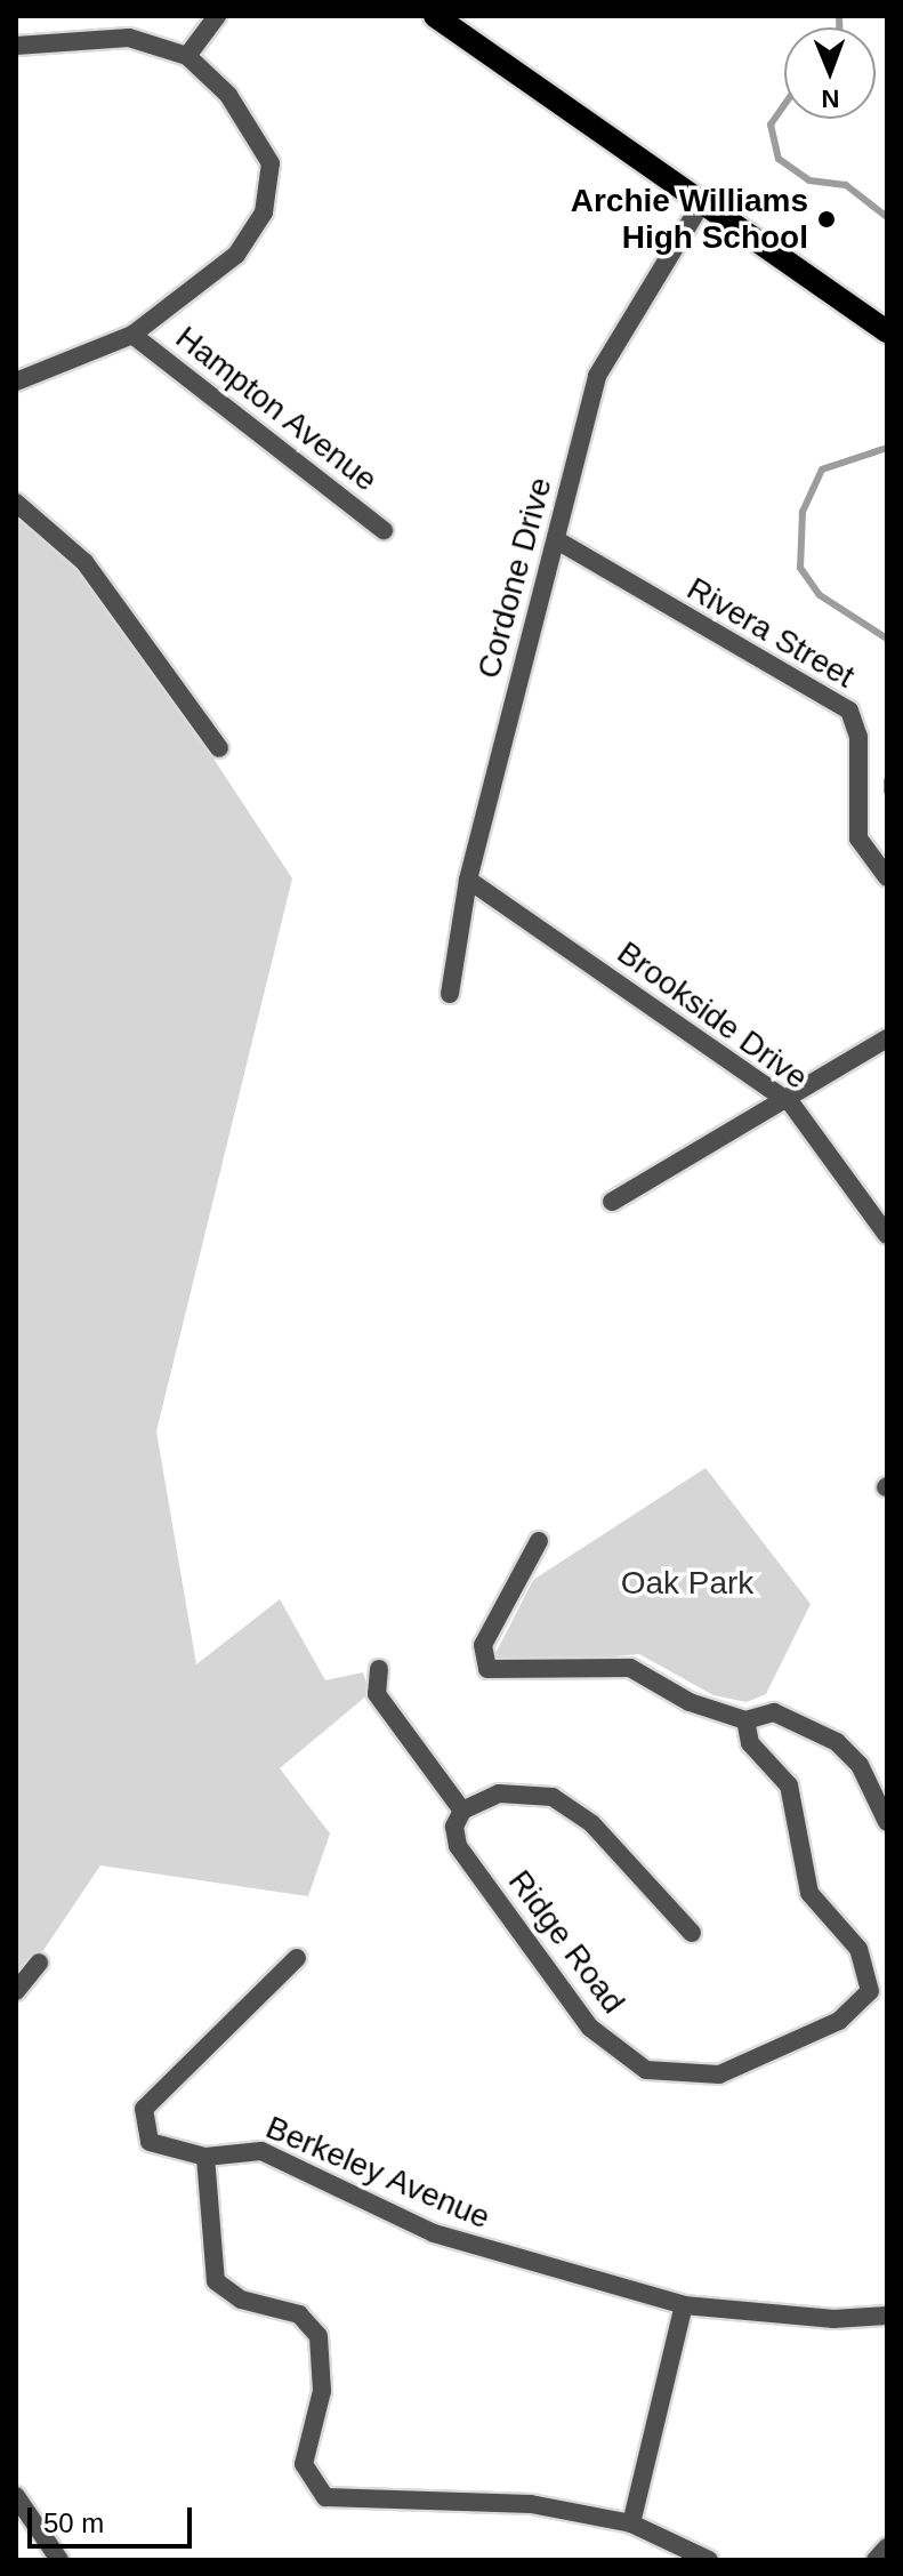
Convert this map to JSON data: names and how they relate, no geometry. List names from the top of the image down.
{
  "streets": {
    "street": [
      "Hampton Avenue",
      "Cordone Drive",
      "Rivera Street",
      "Brookside Drive",
      "Ridge Road",
      "Berkeley Avenue"
    ]
  },
  "crossings": [
    ["Cordone Drive", "Rivera Street"],
    ["Cordone Drive", "Brookside Drive"]
  ],
  "parks": ["Oak Park"],
  "places": ["Archie Williams High School"],
  "scale_bar": "50 m",
  "north": "bottom"
}
